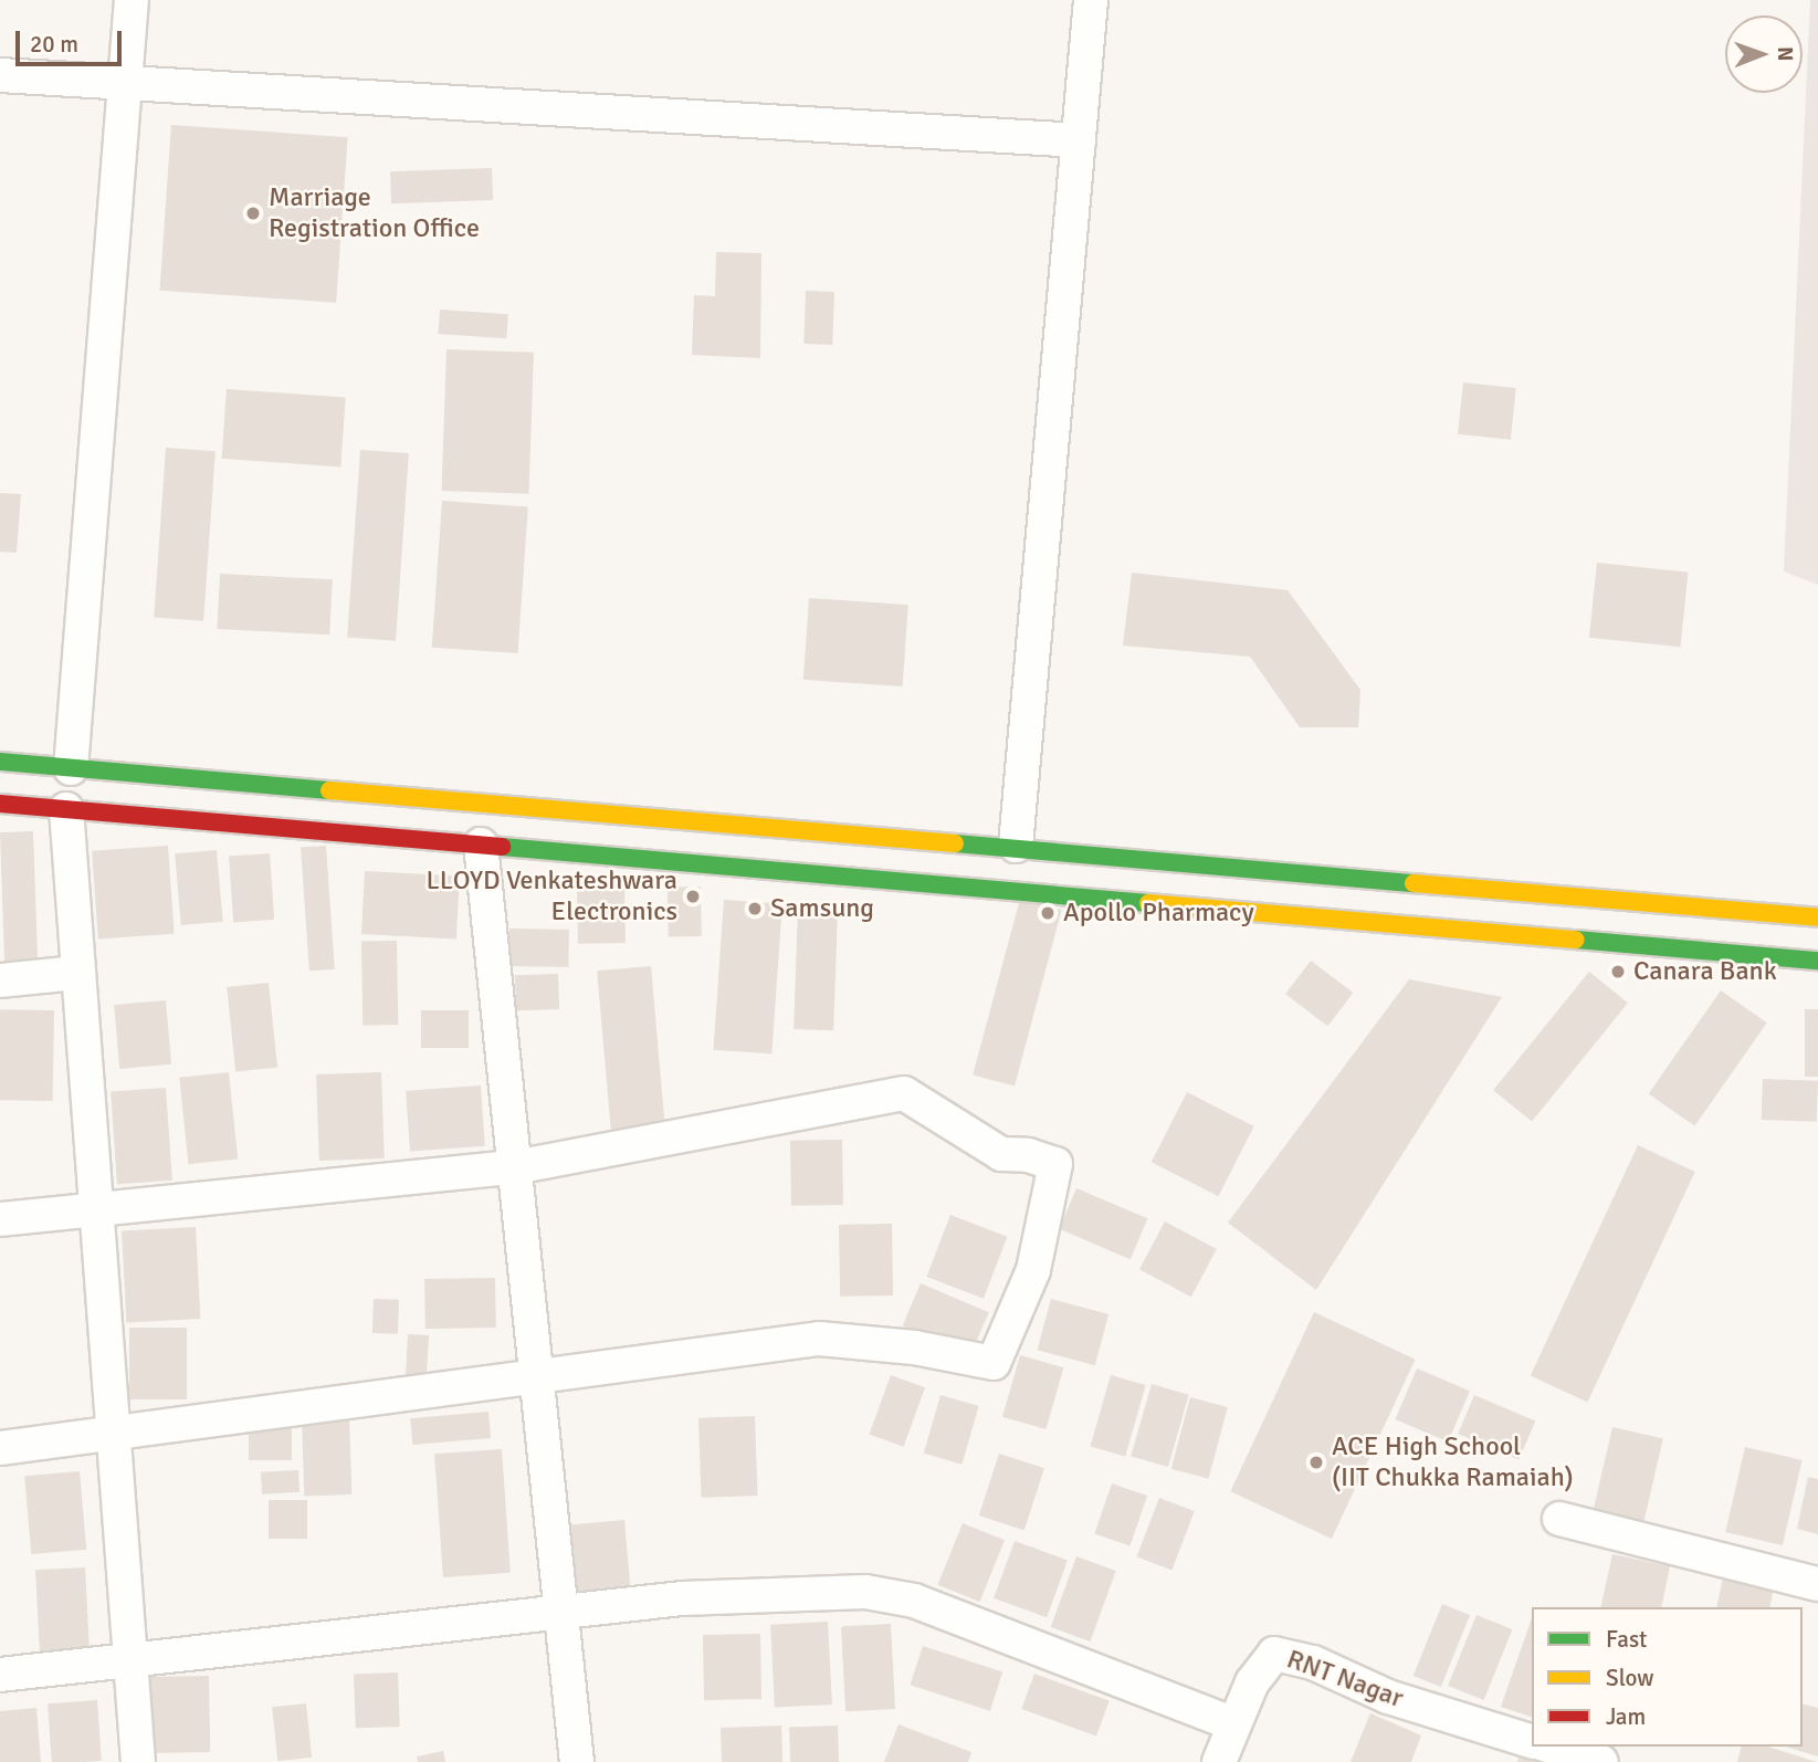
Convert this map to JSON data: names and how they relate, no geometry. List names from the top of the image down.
{
  "streets": {
    "street": ["RNT Nagar"]
  },
  "places": [
    "Marriage Registration Office",
    "LLOYD Venkateshwara Electronics",
    "Samsung",
    "Apollo Pharmacy",
    "Canara Bank",
    "ACE High School (IIT Chukka Ramaiah)"
  ],
  "legend": ["Fast", "Slow", "Jam"],
  "scale_bar": "20 m",
  "north": "right"
}
